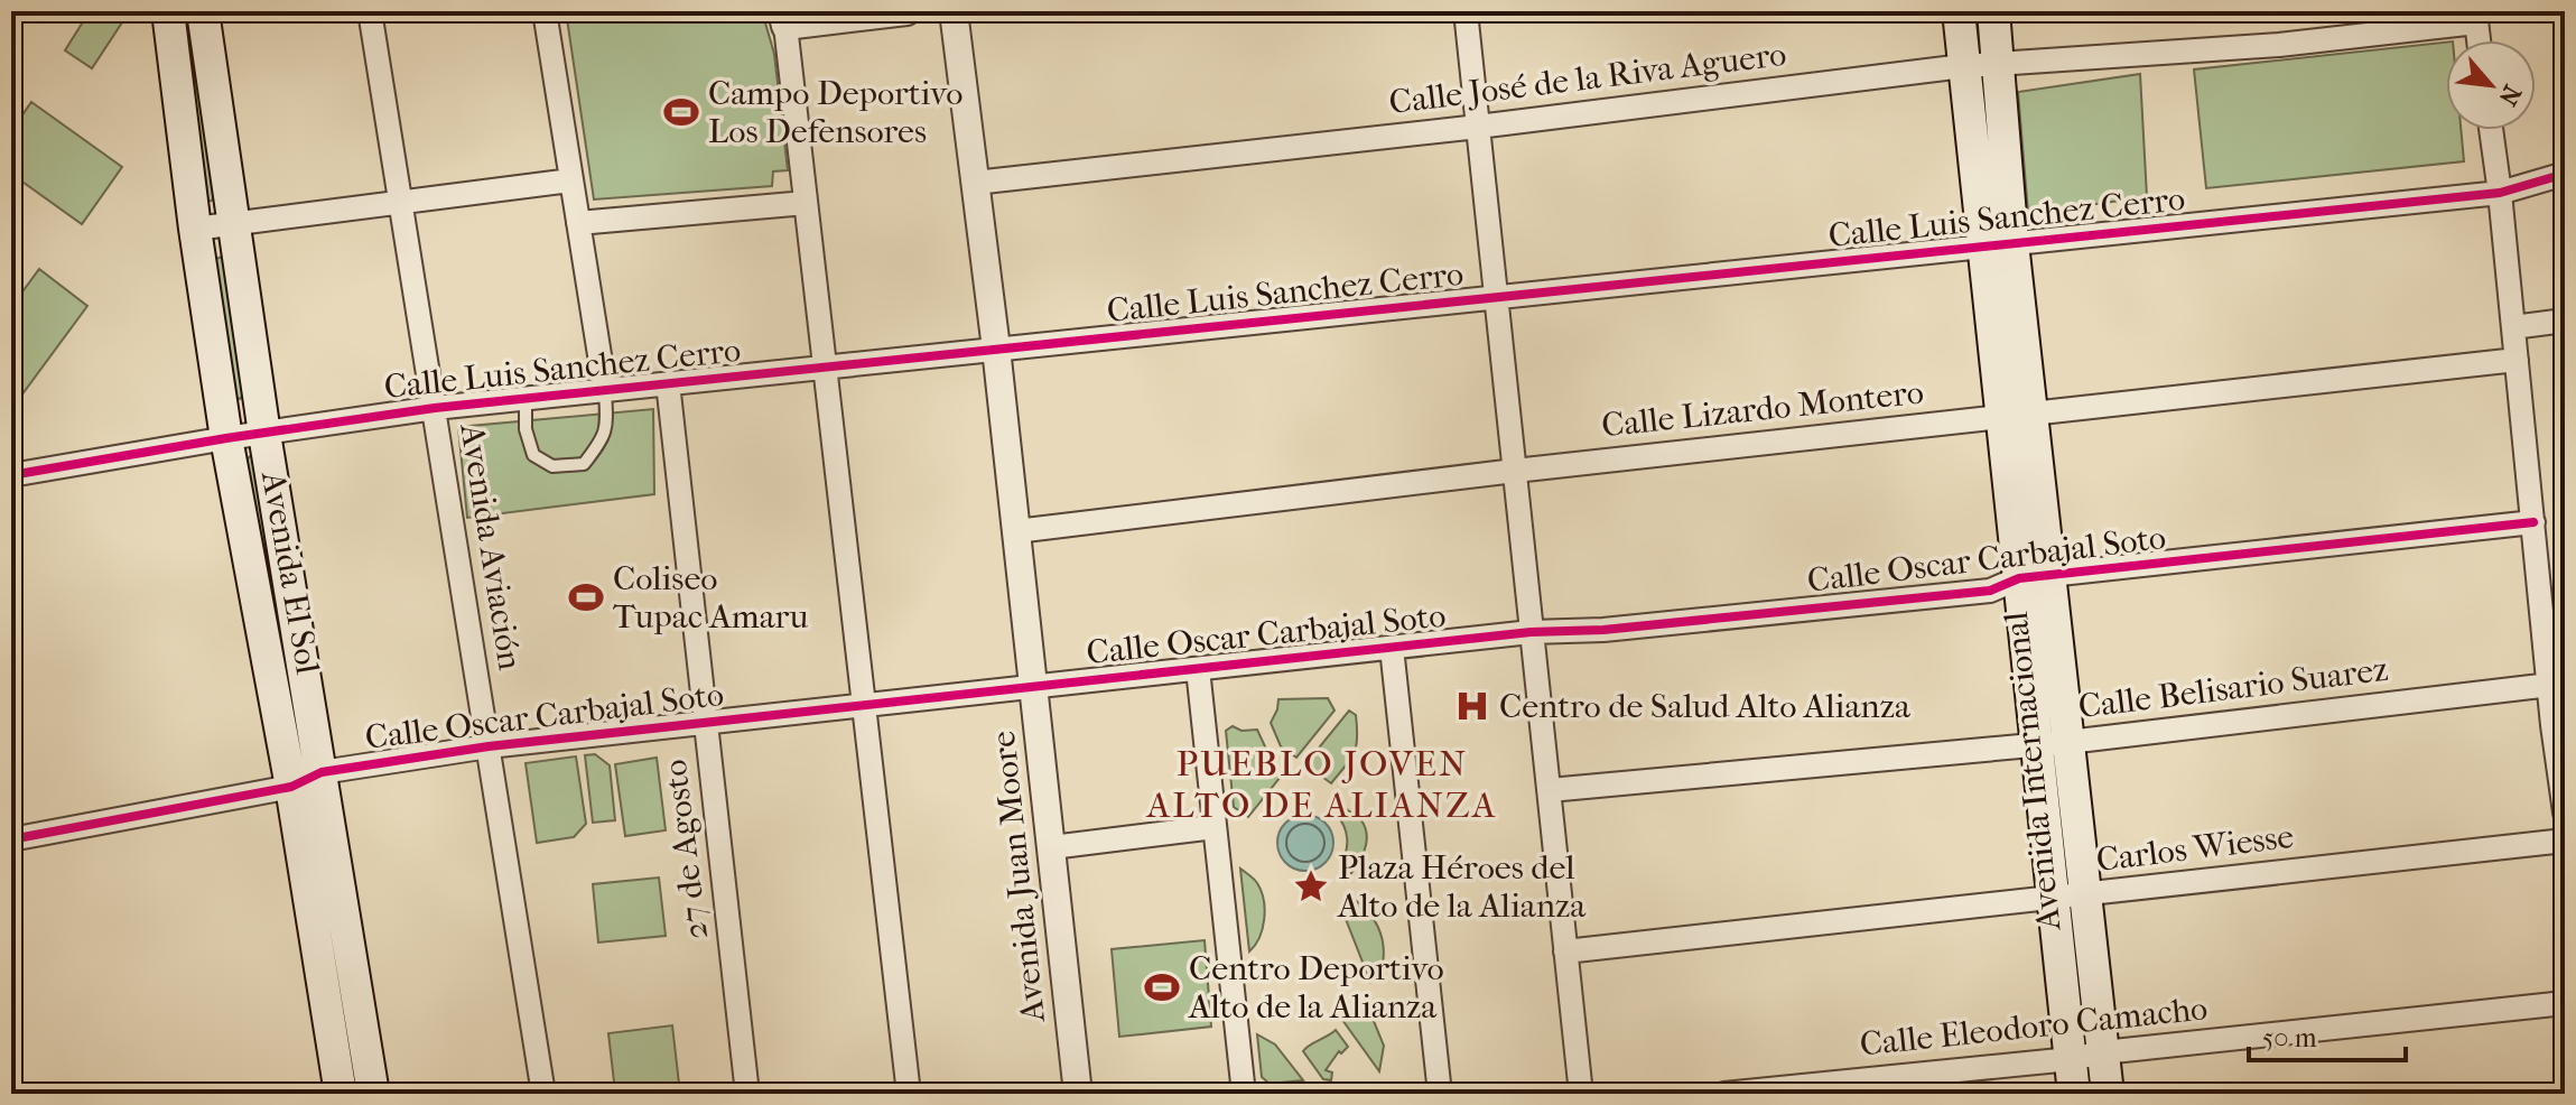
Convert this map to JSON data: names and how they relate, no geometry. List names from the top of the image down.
{
  "streets": {
    "main road": ["Avenida El Sol", "Avenida Internacional"],
    "street": [
      "Calle José de la Riva Aguero",
      "Calle Luis Sanchez Cerro",
      "Calle Lizardo Montero",
      "Avenida Aviación",
      "Calle Oscar Carbajal Soto",
      "Calle Belisario Suarez",
      "Carlos Wiesse",
      "27 de Agosto",
      "Avenida Juan Moore",
      "Calle Eleodoro Camacho"
    ]
  },
  "crossings": [
    ["Calle José de la Riva Aguero", "Avenida Internacional"],
    ["Calle José de la Riva Aguero", "Avenida Juan Moore"],
    ["Calle Luis Sanchez Cerro", "Avenida Aviación"],
    ["Calle Luis Sanchez Cerro", "Avenida El Sol"],
    ["Calle Luis Sanchez Cerro", "Avenida Internacional"],
    ["Calle Luis Sanchez Cerro", "27 de Agosto"],
    ["Calle Luis Sanchez Cerro", "Avenida Juan Moore"],
    ["Calle Lizardo Montero", "Avenida Internacional"],
    ["Calle Lizardo Montero", "Avenida Juan Moore"],
    ["Avenida Aviación", "Calle Oscar Carbajal Soto"],
    ["Calle Oscar Carbajal Soto", "Avenida El Sol"],
    ["Calle Oscar Carbajal Soto", "Avenida Internacional"],
    ["Calle Oscar Carbajal Soto", "27 de Agosto"],
    ["Calle Oscar Carbajal Soto", "Avenida Juan Moore"],
    ["Calle Belisario Suarez", "Avenida Internacional"],
    ["Avenida Internacional", "Carlos Wiesse"],
    ["Avenida Internacional", "Calle Eleodoro Camacho"]
  ],
  "districts": ["PUEBLO JOVEN ALTO DE ALIANZA"],
  "places": {
    "sports": ["Campo Deportivo Los Defensores", "Coliseo Tupac Amaru", "Centro Deportivo Alto de la Alianza"],
    "hospital": ["Centro de Salud Alto Alianza"],
    "place": ["Plaza Héroes del Alto de la Alianza"]
  },
  "scale_bar": "50 m",
  "north": "bottom right"
}
